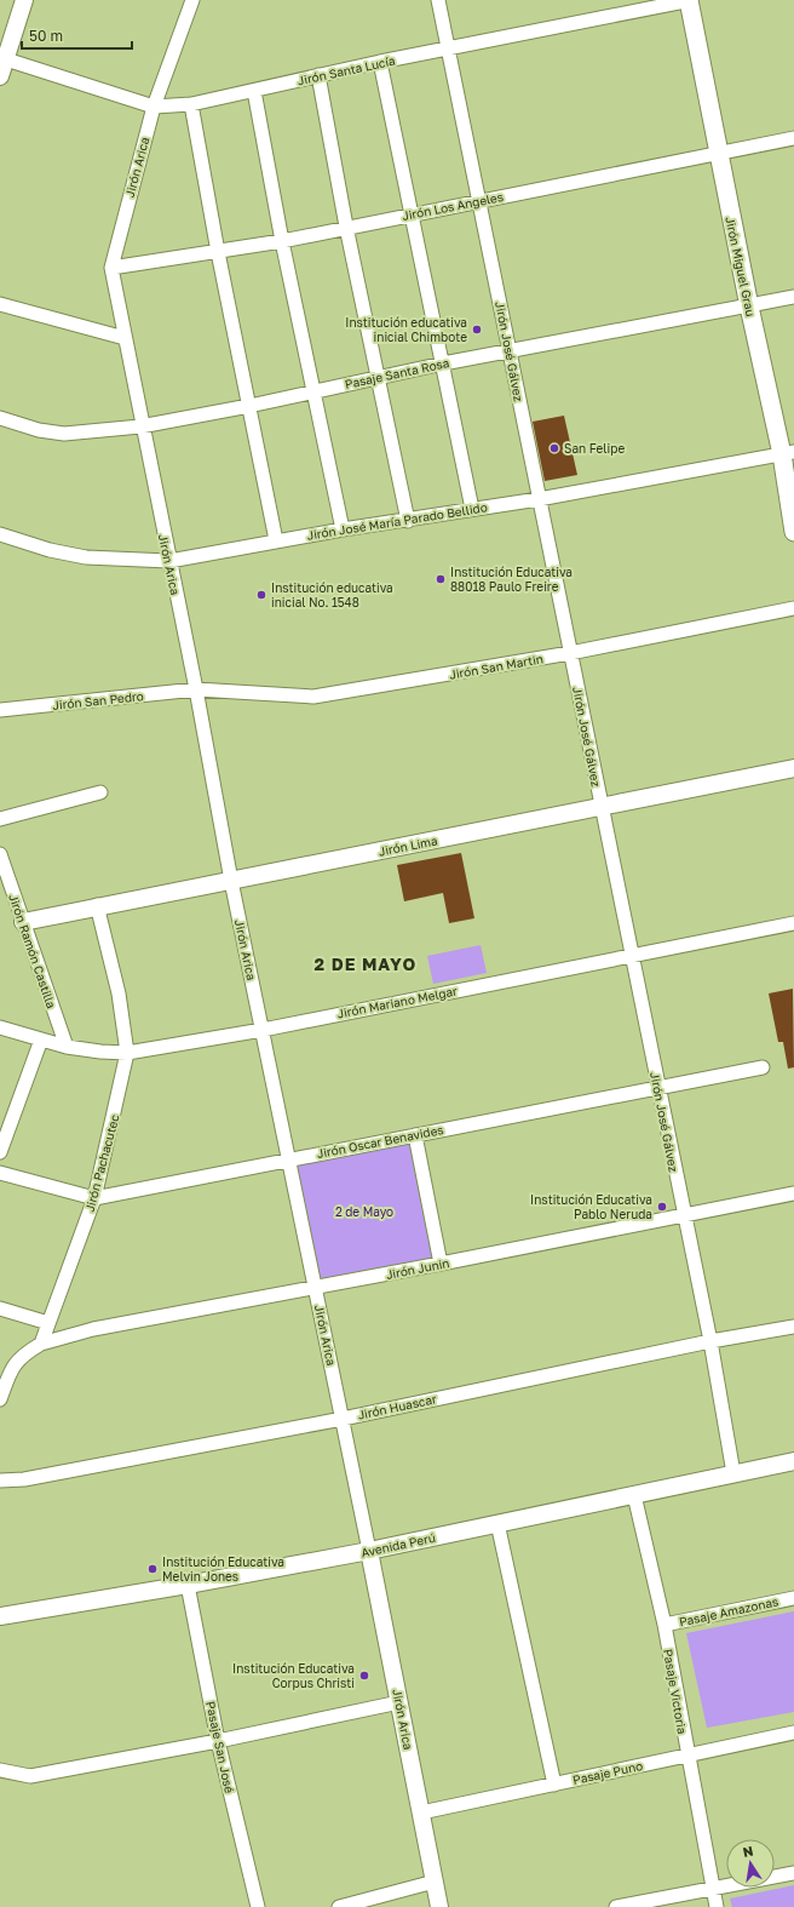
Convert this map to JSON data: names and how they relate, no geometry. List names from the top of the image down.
{
  "streets": {
    "main road": ["Jirón Miguel Grau"],
    "street": [
      "Jirón Santa Lucía",
      "Jirón Arica",
      "Jirón Los Angeles",
      "Jirón José Gálvez",
      "Pasaje Santa Rosa",
      "Jirón José María Parado Bellido",
      "Jirón San Martin",
      "Jirón San Pedro",
      "Jirón Lima",
      "Jirón Ramón Castilla",
      "Jirón Mariano Melgar",
      "Jirón Oscar Benavides",
      "Jirón Pachacutec",
      "Jirón Junin",
      "Jirón Huascar",
      "Avenida Perú",
      "Pasaje Amazonas",
      "Pasaje Victoria",
      "Pasaje San José",
      "Pasaje Puno"
    ]
  },
  "crossings": [
    ["Jirón Santa Lucía", "Jirón Arica"],
    ["Jirón Santa Lucía", "Jirón Miguel Grau"],
    ["Jirón Santa Lucía", "Jirón José Gálvez"],
    ["Jirón Arica", "Jirón Los Angeles"],
    ["Jirón Arica", "Pasaje Santa Rosa"],
    ["Jirón Arica", "Jirón José María Parado Bellido"],
    ["Jirón Arica", "Jirón San Martin"],
    ["Jirón Arica", "Jirón San Pedro"],
    ["Jirón Arica", "Jirón Lima"],
    ["Jirón Arica", "Jirón Mariano Melgar"],
    ["Jirón Arica", "Jirón Oscar Benavides"],
    ["Jirón Arica", "Jirón Junin"],
    ["Jirón Arica", "Jirón Huascar"],
    ["Jirón Arica", "Avenida Perú"],
    ["Jirón Arica", "Pasaje Puno"],
    ["Jirón Los Angeles", "Jirón Miguel Grau"],
    ["Jirón Los Angeles", "Jirón José Gálvez"],
    ["Jirón Miguel Grau", "Pasaje Santa Rosa"],
    ["Jirón Miguel Grau", "Jirón José María Parado Bellido"],
    ["Jirón José Gálvez", "Pasaje Santa Rosa"],
    ["Jirón José Gálvez", "Jirón José María Parado Bellido"],
    ["Jirón José Gálvez", "Jirón San Martin"],
    ["Jirón José Gálvez", "Jirón Lima"],
    ["Jirón José Gálvez", "Jirón Mariano Melgar"],
    ["Jirón José Gálvez", "Jirón Oscar Benavides"],
    ["Jirón José Gálvez", "Jirón Junin"],
    ["Jirón José Gálvez", "Jirón Huascar"],
    ["Jirón José Gálvez", "Avenida Perú"],
    ["Jirón San Martin", "Jirón San Pedro"],
    ["Jirón Lima", "Jirón Ramón Castilla"],
    ["Jirón Lima", "Jirón Pachacutec"],
    ["Jirón Ramón Castilla", "Jirón Mariano Melgar"],
    ["Jirón Mariano Melgar", "Jirón Pachacutec"],
    ["Jirón Oscar Benavides", "Jirón Pachacutec"],
    ["Jirón Pachacutec", "Jirón Junin"],
    ["Avenida Perú", "Pasaje Victoria"],
    ["Avenida Perú", "Pasaje San José"],
    ["Pasaje Amazonas", "Pasaje Victoria"],
    ["Pasaje Victoria", "Pasaje Puno"]
  ],
  "districts": ["2 DE MAYO"],
  "parks": ["2 de Mayo"],
  "places": [
    "Institución educativa inicial Chimbote",
    "San Felipe",
    "Institución Educativa 88018 Paulo Freire",
    "Institución educativa inicial No. 1548",
    "Institución Educativa Pablo Neruda",
    "Institución Educativa Melvin Jones",
    "Institución Educativa Corpus Christi"
  ],
  "scale_bar": "50 m",
  "north": "top"
}
